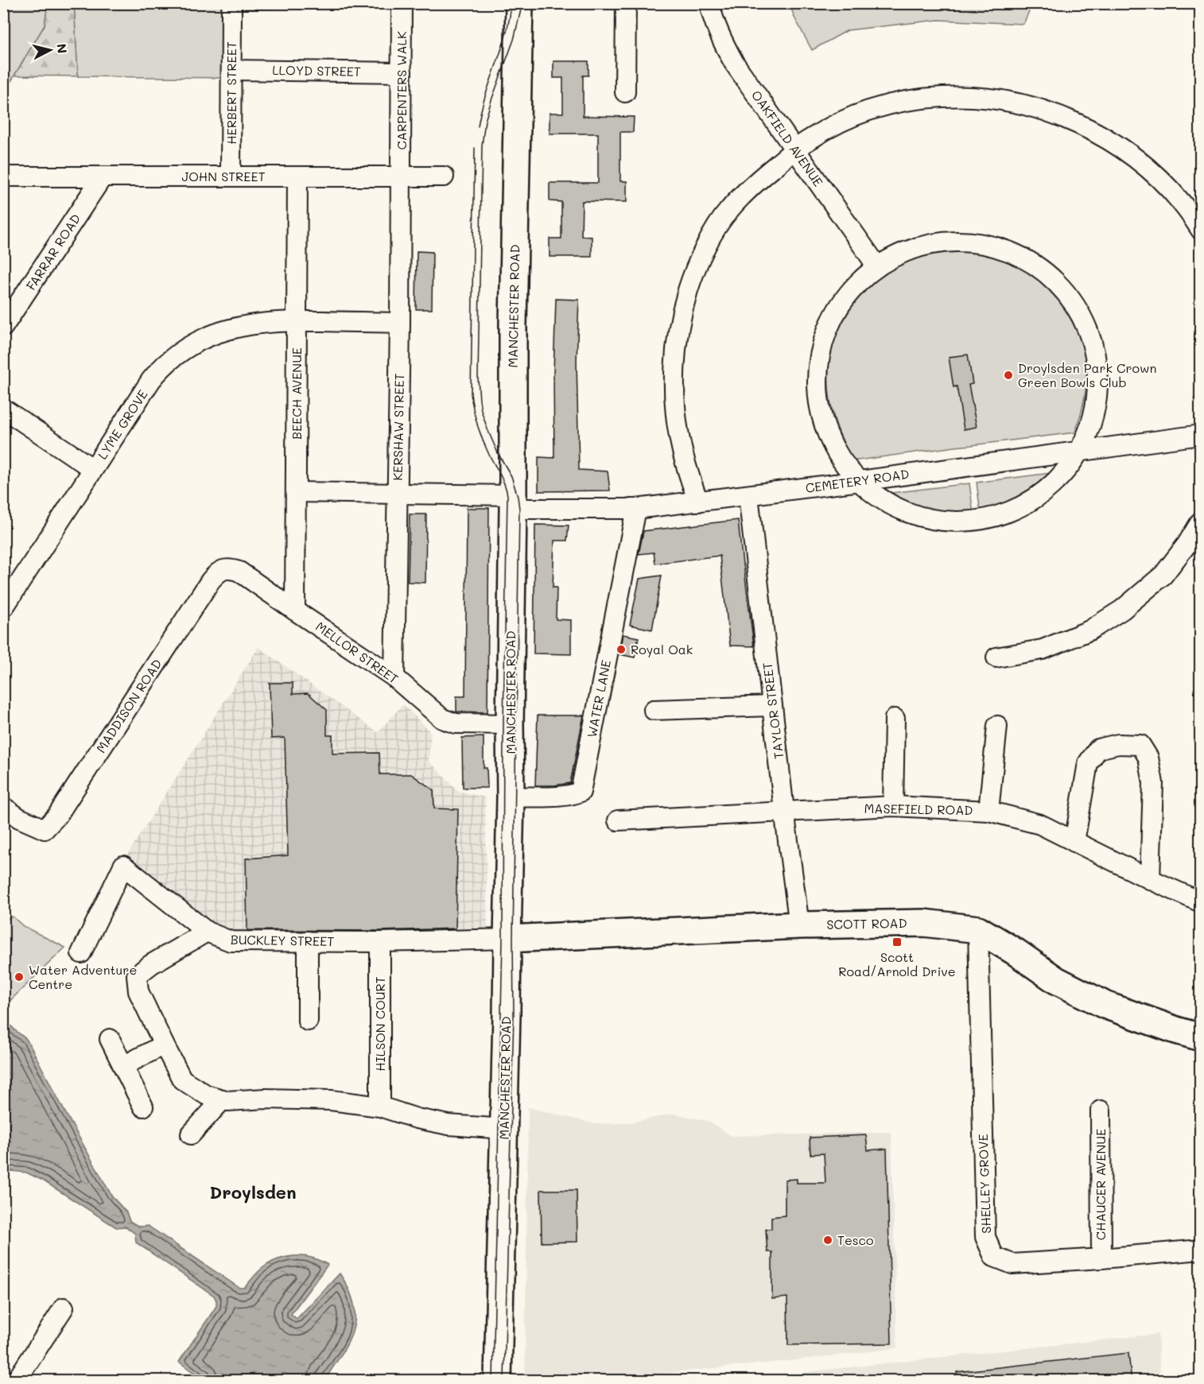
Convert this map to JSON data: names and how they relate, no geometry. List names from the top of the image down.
{
  "streets": {
    "main road": ["MANCHESTER ROAD", "SCOTT ROAD"],
    "street": [
      "LLOYD STREET",
      "CARPENTERS WALK",
      "HERBERT STREET",
      "OAKFIELD AVENUE",
      "JOHN STREET",
      "FARRAR ROAD",
      "BEECH AVENUE",
      "LYME GROVE",
      "KERSHAW STREET",
      "CEMETERY ROAD",
      "MELLOR STREET",
      "WATER LANE",
      "MADDISON ROAD",
      "TAYLOR STREET",
      "MASEFIELD ROAD",
      "BUCKLEY STREET",
      "HILSON COURT",
      "SHELLEY GROVE",
      "CHAUCER AVENUE"
    ]
  },
  "crossings": [
    ["LLOYD STREET", "CARPENTERS WALK"],
    ["LLOYD STREET", "HERBERT STREET"],
    ["CARPENTERS WALK", "JOHN STREET"],
    ["CARPENTERS WALK", "KERSHAW STREET"],
    ["HERBERT STREET", "JOHN STREET"],
    ["JOHN STREET", "FARRAR ROAD"],
    ["JOHN STREET", "BEECH AVENUE"],
    ["JOHN STREET", "KERSHAW STREET"],
    ["MANCHESTER ROAD", "CEMETERY ROAD"],
    ["MANCHESTER ROAD", "MELLOR STREET"],
    ["MANCHESTER ROAD", "WATER LANE"],
    ["MANCHESTER ROAD", "SCOTT ROAD"],
    ["MANCHESTER ROAD", "BUCKLEY STREET"],
    ["BEECH AVENUE", "LYME GROVE"],
    ["BEECH AVENUE", "CEMETERY ROAD"],
    ["BEECH AVENUE", "MELLOR STREET"],
    ["LYME GROVE", "KERSHAW STREET"],
    ["KERSHAW STREET", "CEMETERY ROAD"],
    ["KERSHAW STREET", "MELLOR STREET"],
    ["CEMETERY ROAD", "WATER LANE"],
    ["CEMETERY ROAD", "TAYLOR STREET"],
    ["MELLOR STREET", "MADDISON ROAD"],
    ["TAYLOR STREET", "MASEFIELD ROAD"],
    ["TAYLOR STREET", "SCOTT ROAD"],
    ["SCOTT ROAD", "BUCKLEY STREET"],
    ["SCOTT ROAD", "SHELLEY GROVE"],
    ["BUCKLEY STREET", "HILSON COURT"],
    ["SHELLEY GROVE", "CHAUCER AVENUE"]
  ],
  "districts": ["Droylsden"],
  "places": {
    "other": [
      "Droylsden Park Crown Green Bowls Club",
      "Royal Oak",
      "Water Adventure Centre",
      "Tesco"
    ],
    "transit": ["Scott Road/Arnold Drive"]
  },
  "north": "right"
}
